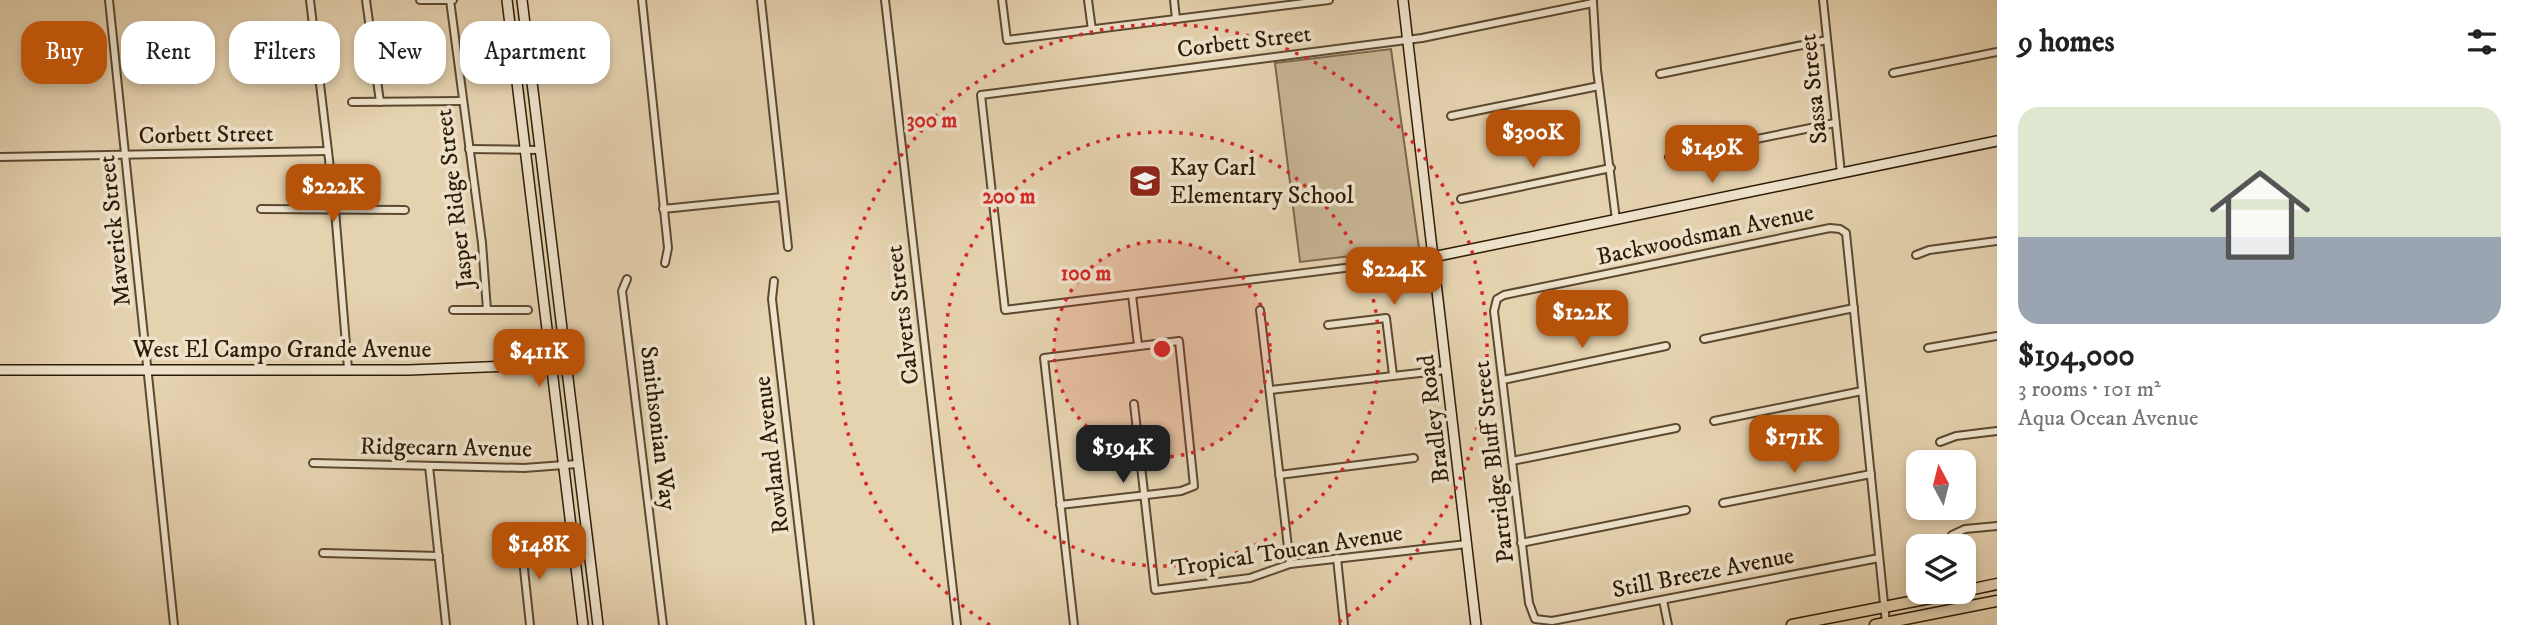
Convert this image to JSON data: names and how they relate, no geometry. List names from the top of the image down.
{
  "streets": {
    "street": [
      "Corbett Street",
      "Sassa Street",
      "Jasper Ridge Street",
      "Maverick Street",
      "Backwoodsman Avenue",
      "Calverts Street",
      "West El Campo Grande Avenue",
      "Bradley Road",
      "Smithsonian Way",
      "Ridgecarn Avenue",
      "Rowland Avenue",
      "Partridge Bluff Street",
      "Tropical Toucan Avenue",
      "Still Breeze Avenue"
    ]
  },
  "crossings": [
    ["Corbett Street", "Maverick Street"],
    ["Corbett Street", "Bradley Road"],
    ["Maverick Street", "West El Campo Grande Avenue"],
    ["Backwoodsman Avenue", "Partridge Bluff Street"],
    ["Bradley Road", "Tropical Toucan Avenue"],
    ["Partridge Bluff Street", "Still Breeze Avenue"]
  ],
  "places": {
    "school or university": ["Kay Carl Elementary School"]
  },
  "north": "top",
  "page": {
    "heading": "9 homes",
    "chip": [
      "Buy",
      "Rent",
      "Filters",
      "New",
      "Apartment"
    ],
    "list": [
      {
        "name": "$194,000",
        "note": "3 rooms · 101 m² · Aqua Ocean Avenue"
      }
    ],
    "price": [
      "$300K",
      "$149K",
      "$222K",
      "$224K",
      "$122K",
      "$411K",
      "$171K",
      "$194K",
      "$148K"
    ]
  },
  "rings": ["300 m", "200 m", "100 m"]
}
